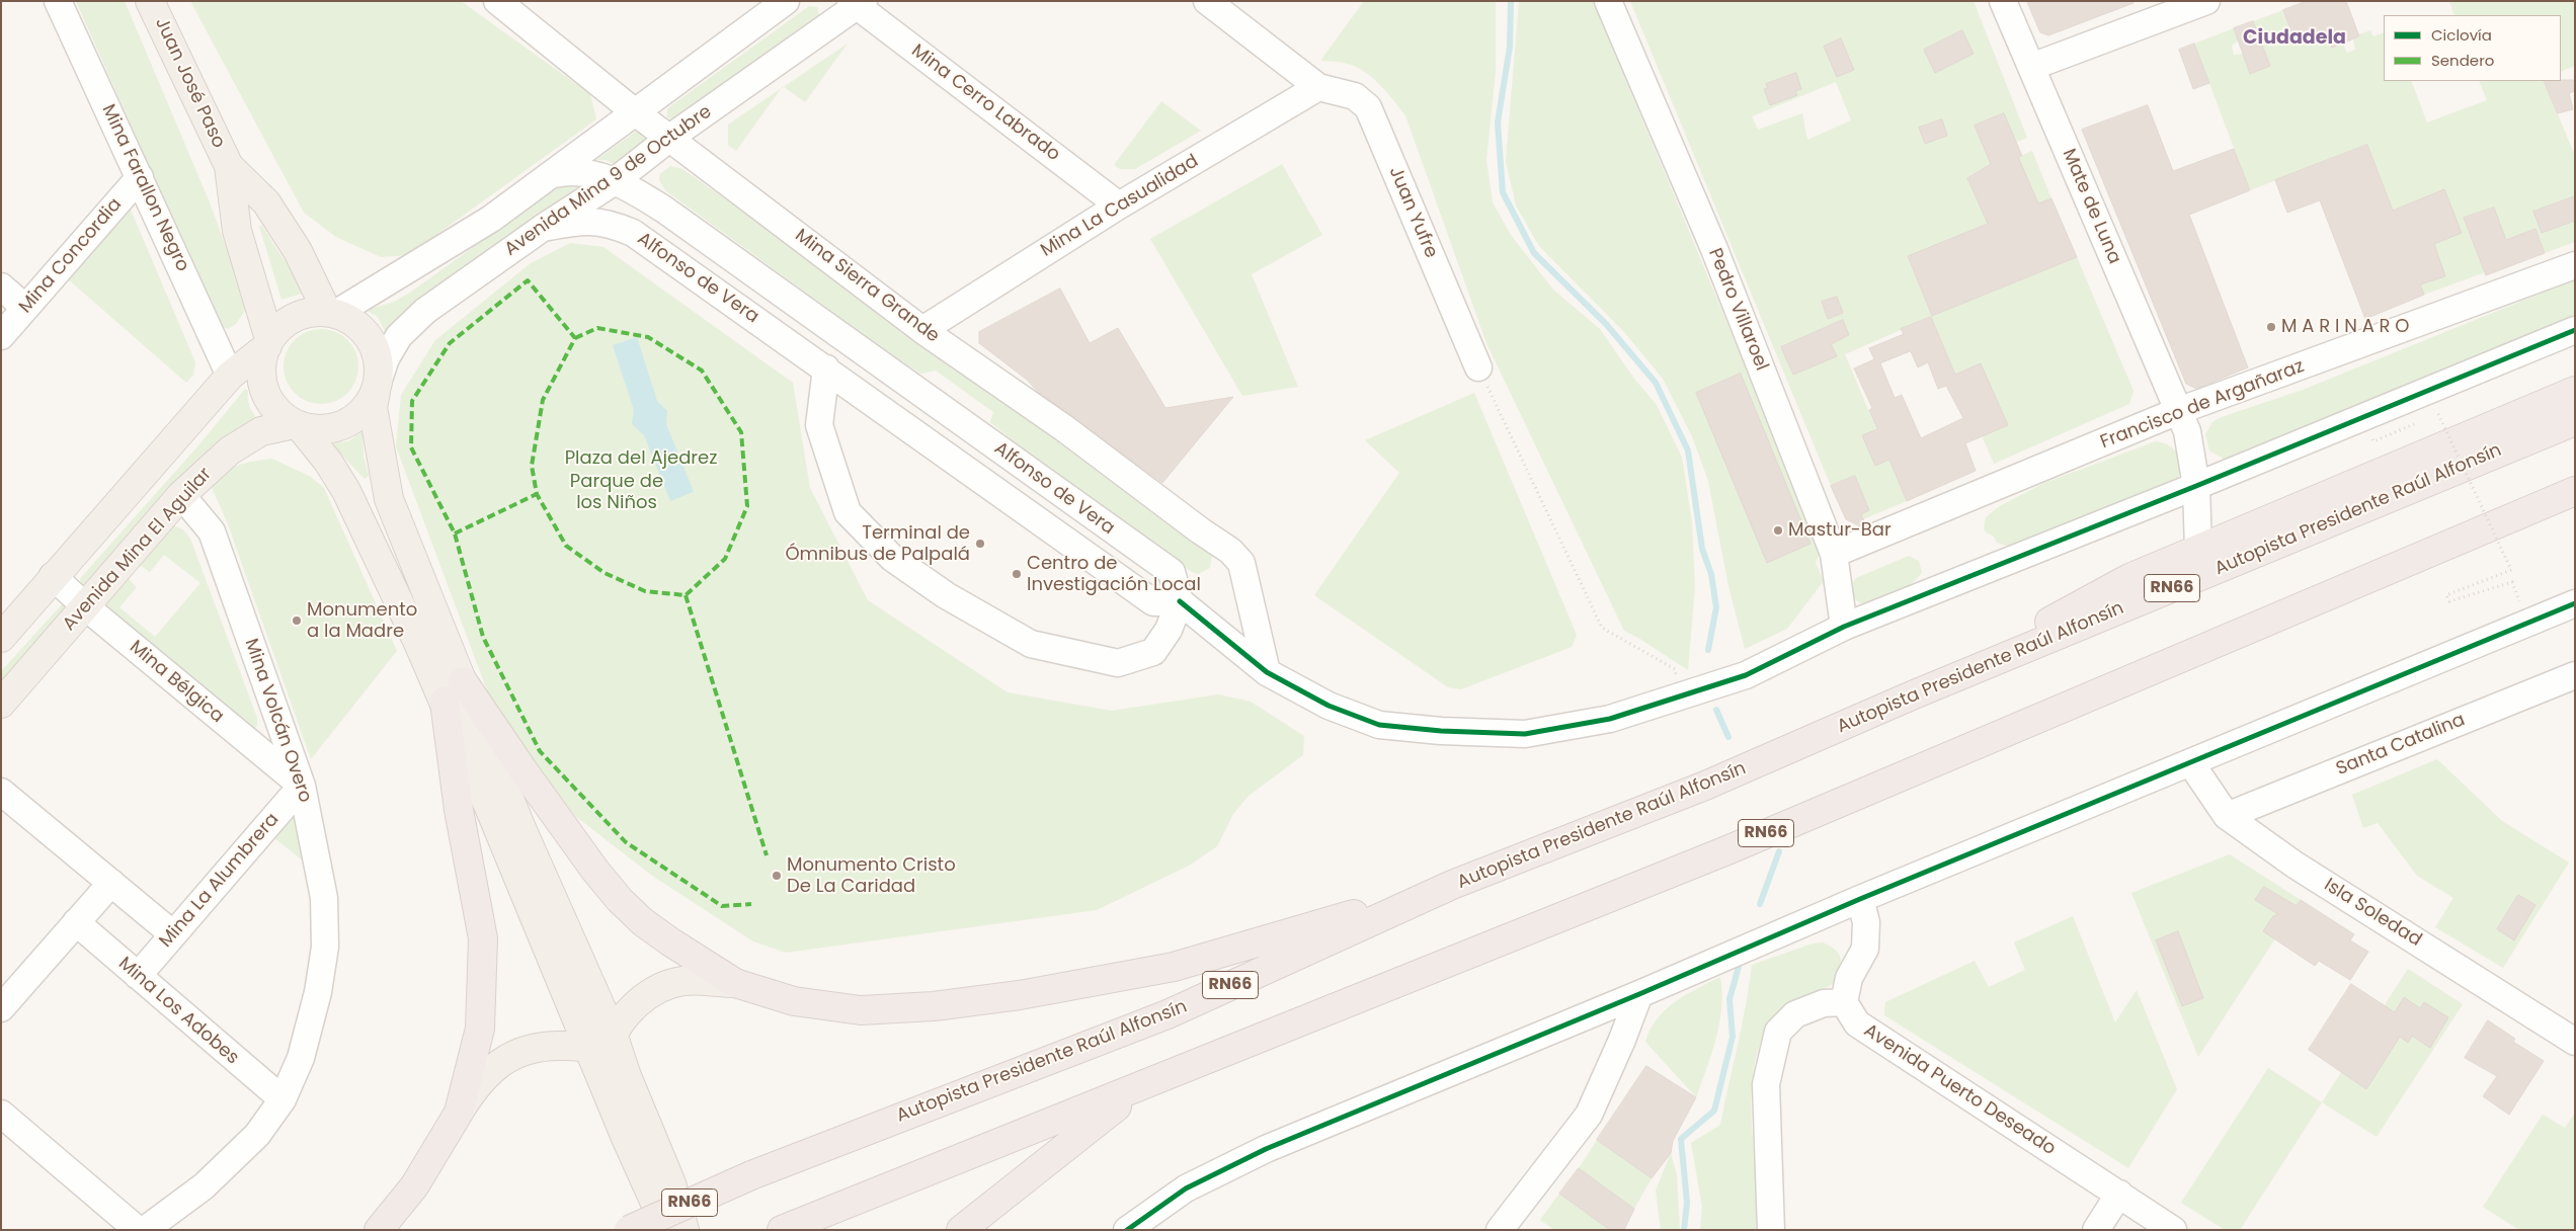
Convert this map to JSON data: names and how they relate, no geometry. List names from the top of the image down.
{
  "streets": {
    "highway": ["Autopista Presidente Raúl Alfonsín", "RN66"],
    "main road": ["Juan José Paso", "Avenida Mina El Aguilar"],
    "street": [
      "Mina Cerro Labrado",
      "Avenida Mina 9 de Octubre",
      "Mina Farallon Negro",
      "Mina La Casualidad",
      "Mate de Luna",
      "Juan Yufre",
      "Mina Concordia",
      "Alfonso de Vera",
      "Mina Sierra Grande",
      "Pedro Villaroel",
      "Francisco de Argañaraz",
      "Mina Bélgica",
      "Mina Volcán Overo",
      "Santa Catalina",
      "Mina La Alumbrera",
      "Isla Soledad",
      "Mina Los Adobes",
      "Avenida Puerto Deseado"
    ]
  },
  "crossings": [
    ["Juan José Paso", "Avenida Mina 9 de Octubre"],
    ["Juan José Paso", "Avenida Mina El Aguilar"],
    ["Mina Cerro Labrado", "Avenida Mina 9 de Octubre"],
    ["Mina Cerro Labrado", "Mina La Casualidad"],
    ["Avenida Mina 9 de Octubre", "Alfonso de Vera"],
    ["Avenida Mina 9 de Octubre", "Mina Sierra Grande"],
    ["Avenida Mina 9 de Octubre", "Avenida Mina El Aguilar"],
    ["Mina Farallon Negro", "Mina Concordia"],
    ["Mina La Casualidad", "Juan Yufre"],
    ["Mina La Casualidad", "Mina Sierra Grande"],
    ["Mate de Luna", "Francisco de Argañaraz"],
    ["Pedro Villaroel", "Francisco de Argañaraz"],
    ["Avenida Mina El Aguilar", "Mina Bélgica"],
    ["Avenida Mina El Aguilar", "Mina Volcán Overo"],
    ["Mina Bélgica", "Mina Volcán Overo"],
    ["Mina Bélgica", "Mina La Alumbrera"],
    ["Mina Volcán Overo", "Mina La Alumbrera"],
    ["Mina Volcán Overo", "Mina Los Adobes"],
    ["Santa Catalina", "Isla Soledad"],
    ["Mina La Alumbrera", "Mina Los Adobes"]
  ],
  "districts": ["Ciudadela"],
  "parks": ["Plaza del Ajedrez", "Parque de los Niños"],
  "places": [
    "M A R I N A R O",
    "Mastur-Bar",
    "Terminal de Ómnibus de Palpalá",
    "Centro de Investigación Local",
    "Monumento a la Madre",
    "Monumento Cristo De La Caridad"
  ],
  "legend": ["Ciclovía", "Sendero"]
}
